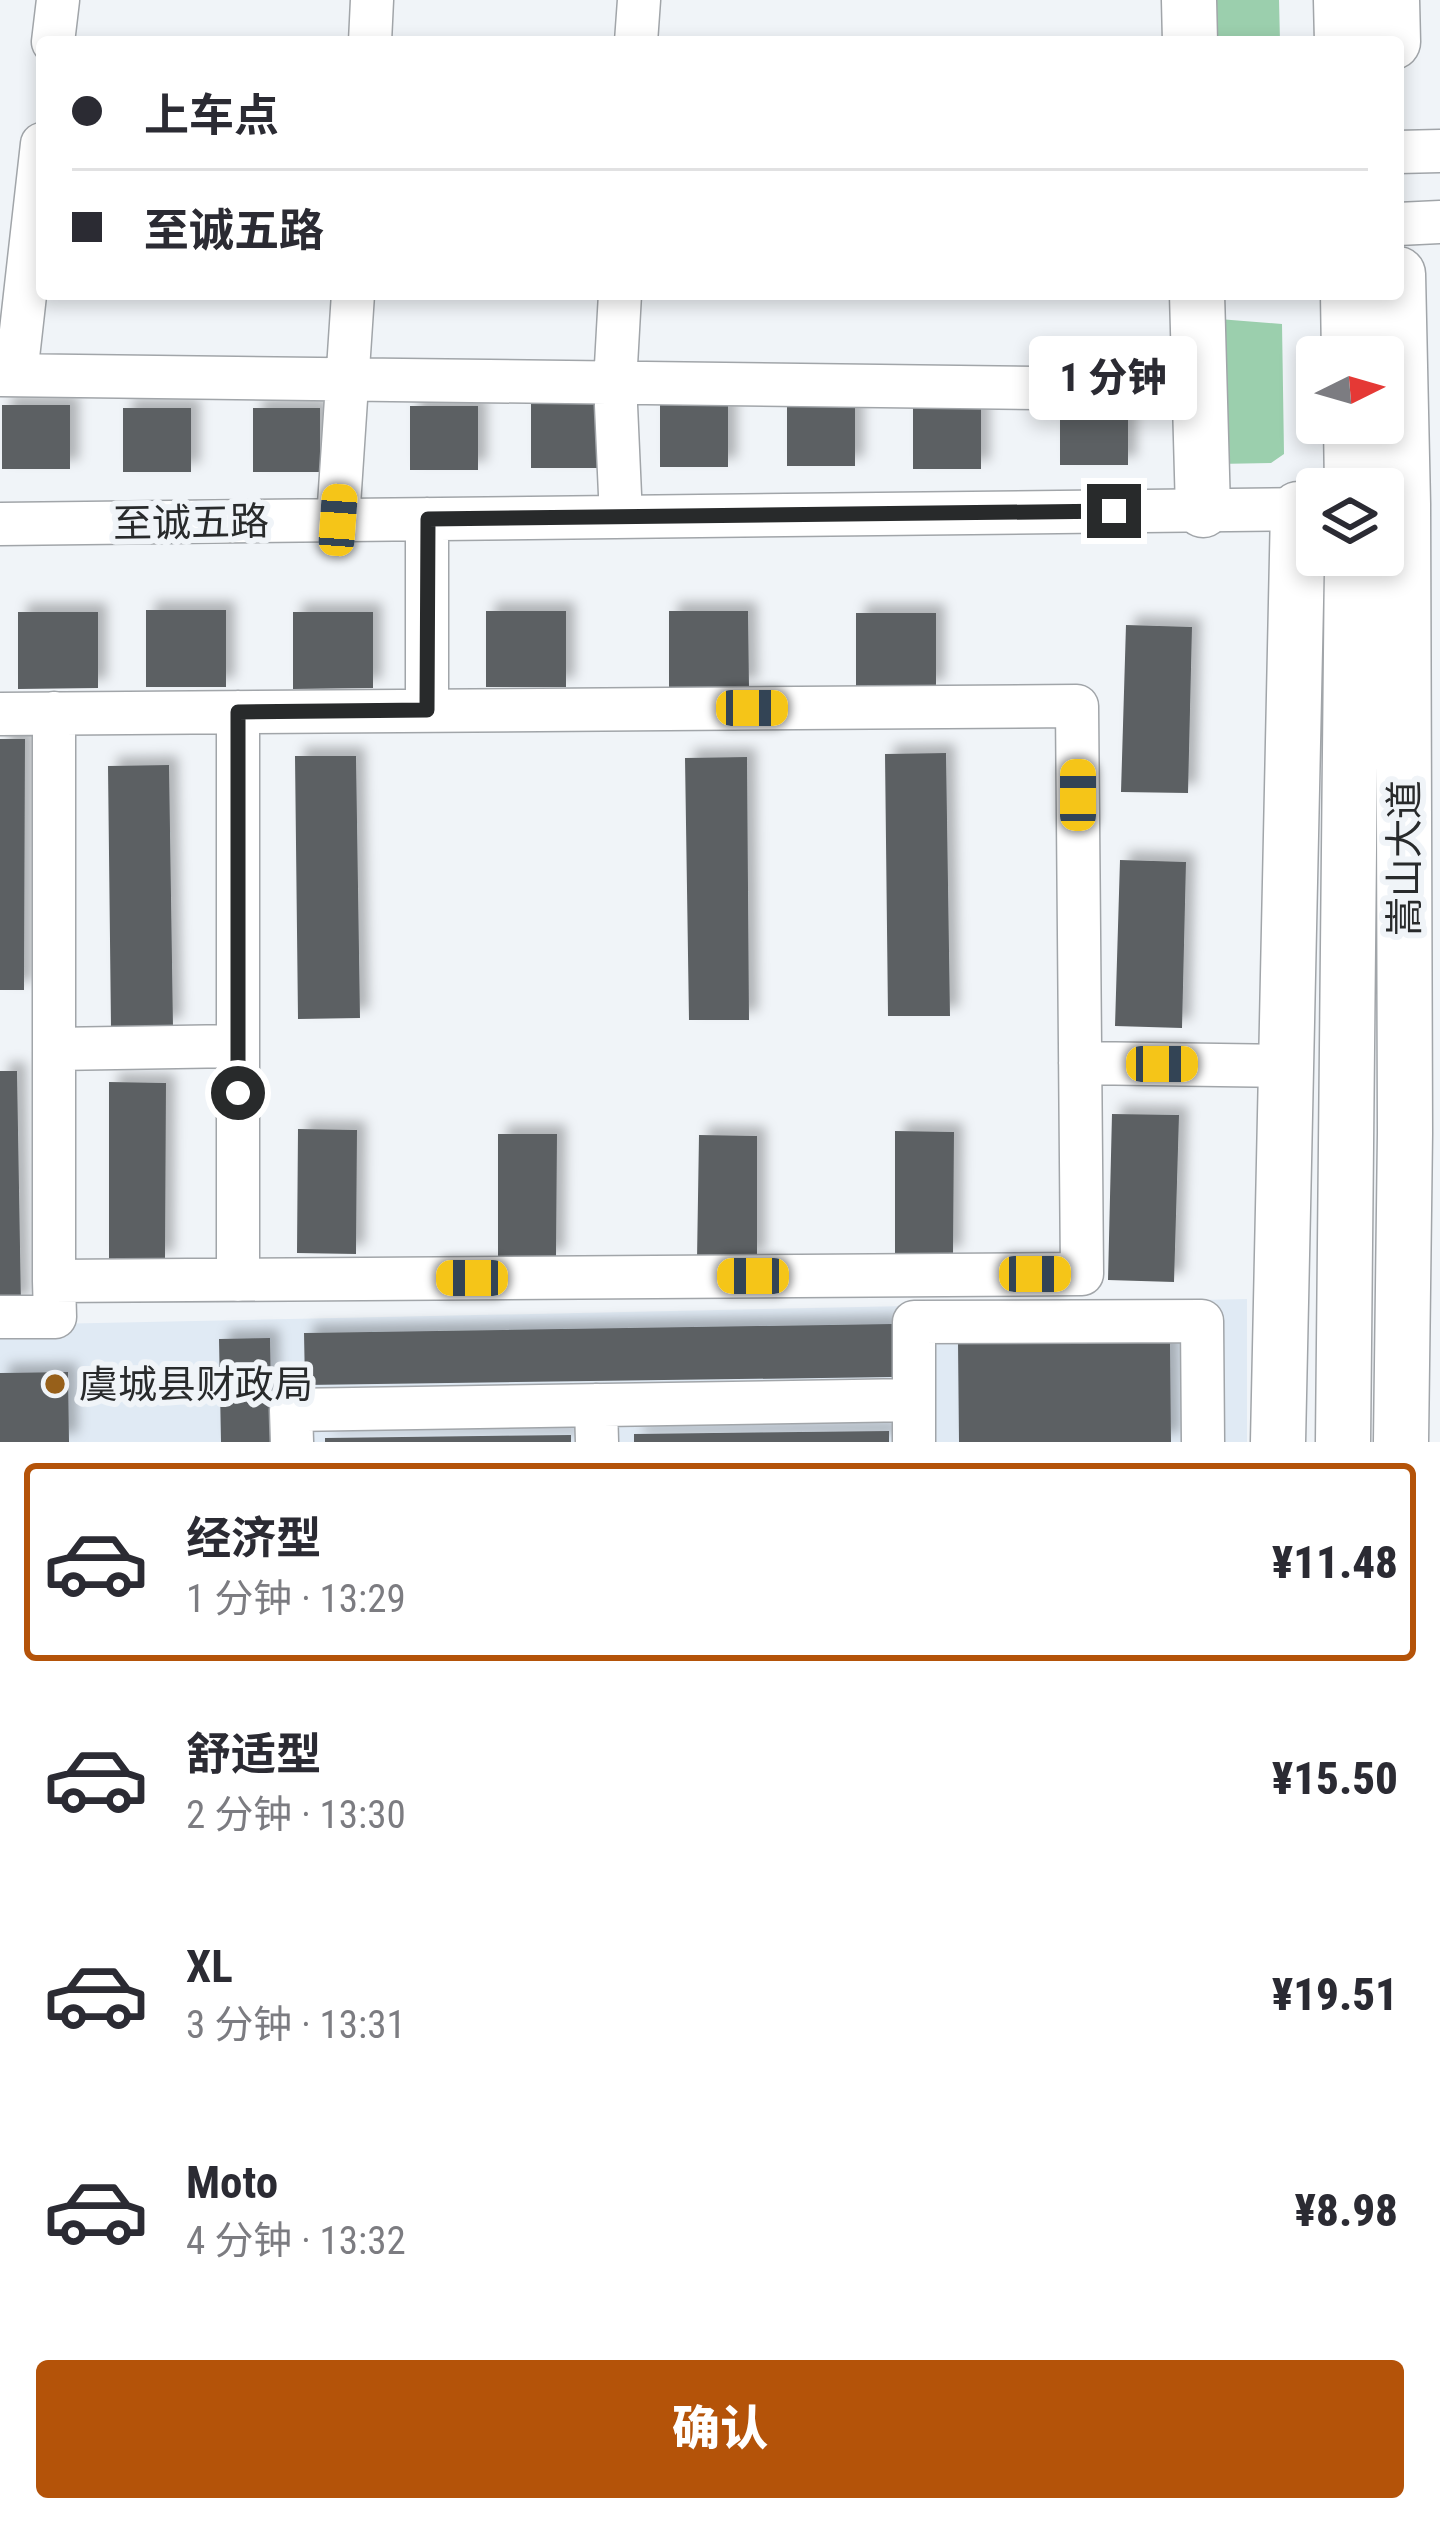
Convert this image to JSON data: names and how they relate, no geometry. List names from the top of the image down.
{
  "streets": {
    "main road": ["嵩山大道"],
    "street": ["至诚五路"]
  },
  "places": ["虞城县财政局"],
  "north": "right",
  "page": {
    "banner": ["上车点", "至诚五路"],
    "bubble": "1 分钟",
    "list": [
      {
        "name": "经济型",
        "note": "1 分钟 · 13:29",
        "value": "¥11.48"
      },
      {
        "name": "舒适型",
        "note": "2 分钟 · 13:30",
        "value": "¥15.50"
      },
      {
        "name": "XL",
        "note": "3 分钟 · 13:31",
        "value": "¥19.51"
      },
      {
        "name": "Moto",
        "note": "4 分钟 · 13:32",
        "value": "¥8.98"
      }
    ],
    "buttons": "确认"
  }
}
